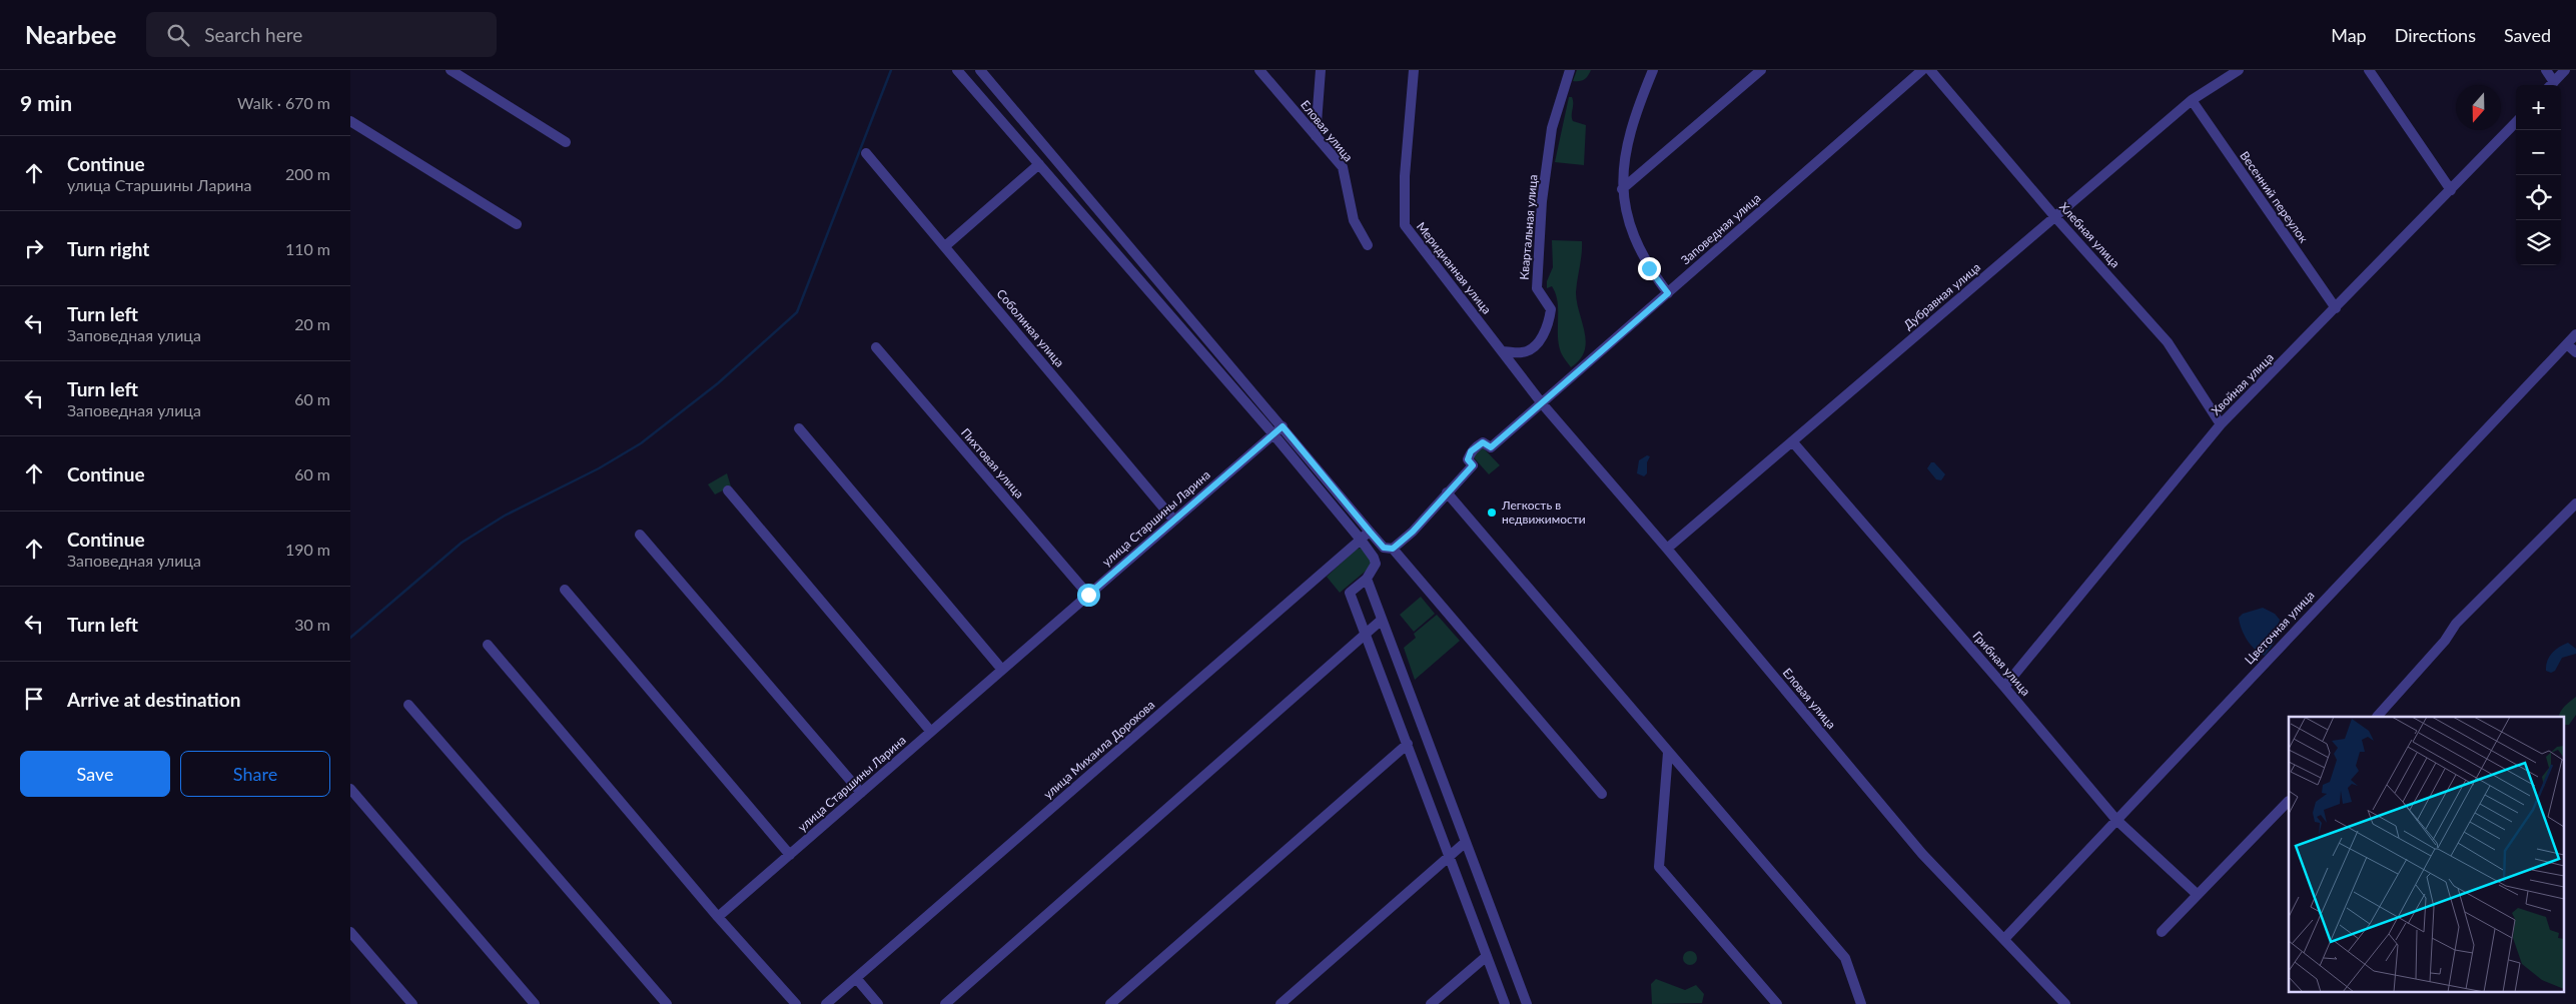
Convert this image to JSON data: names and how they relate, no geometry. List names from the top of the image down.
{
  "streets": {
    "street": [
      "Еловая улица",
      "Весенний переулок",
      "Квартальная улица",
      "Заповедная улица",
      "Хлебная улица",
      "Меридианная улица",
      "Дубравная улица",
      "Соболиная улица",
      "Хвойная улица",
      "Пихтовая улица",
      "улица Старшины Ларина",
      "Цветочная улица",
      "Грибная улица",
      "улица Михаила Дорохова"
    ]
  },
  "crossings": [
    ["Еловая улица", "Заповедная улица"],
    ["Еловая улица", "Меридианная улица"],
    ["Еловая улица", "Дубравная улица"],
    ["Еловая улица", "Цветочная улица"],
    ["Весенний переулок", "Дубравная улица"],
    ["Весенний переулок", "Хвойная улица"],
    ["Квартальная улица", "Меридианная улица"],
    ["Заповедная улица", "Меридианная улица"],
    ["Хлебная улица", "Дубравная улица"],
    ["Хлебная улица", "Хвойная улица"],
    ["Дубравная улица", "Грибная улица"],
    ["Соболиная улица", "улица Старшины Ларина"],
    ["Хвойная улица", "Грибная улица"],
    ["Пихтовая улица", "улица Старшины Ларина"],
    ["Цветочная улица", "Грибная улица"]
  ],
  "places": ["Легкость в недвижимости"],
  "north": "bottom",
  "page": {
    "header": "Nearbee",
    "search": "Search here",
    "nav": ["Map", "Directions", "Saved"],
    "heading": ["9 min", "Walk · 670 m"],
    "map_buttons": ["+", "−"],
    "list": [
      ["Continue", "улица Старшины Ларина", "200 m"],
      ["Turn right", "110 m"],
      ["Turn left", "Заповедная улица", "20 m"],
      ["Turn left", "Заповедная улица", "60 m"],
      ["Continue", "60 m"],
      ["Continue", "Заповедная улица", "190 m"],
      ["Turn left", "30 m"],
      "Arrive at destination"
    ],
    "buttons": ["Save", "Share"]
  }
}
